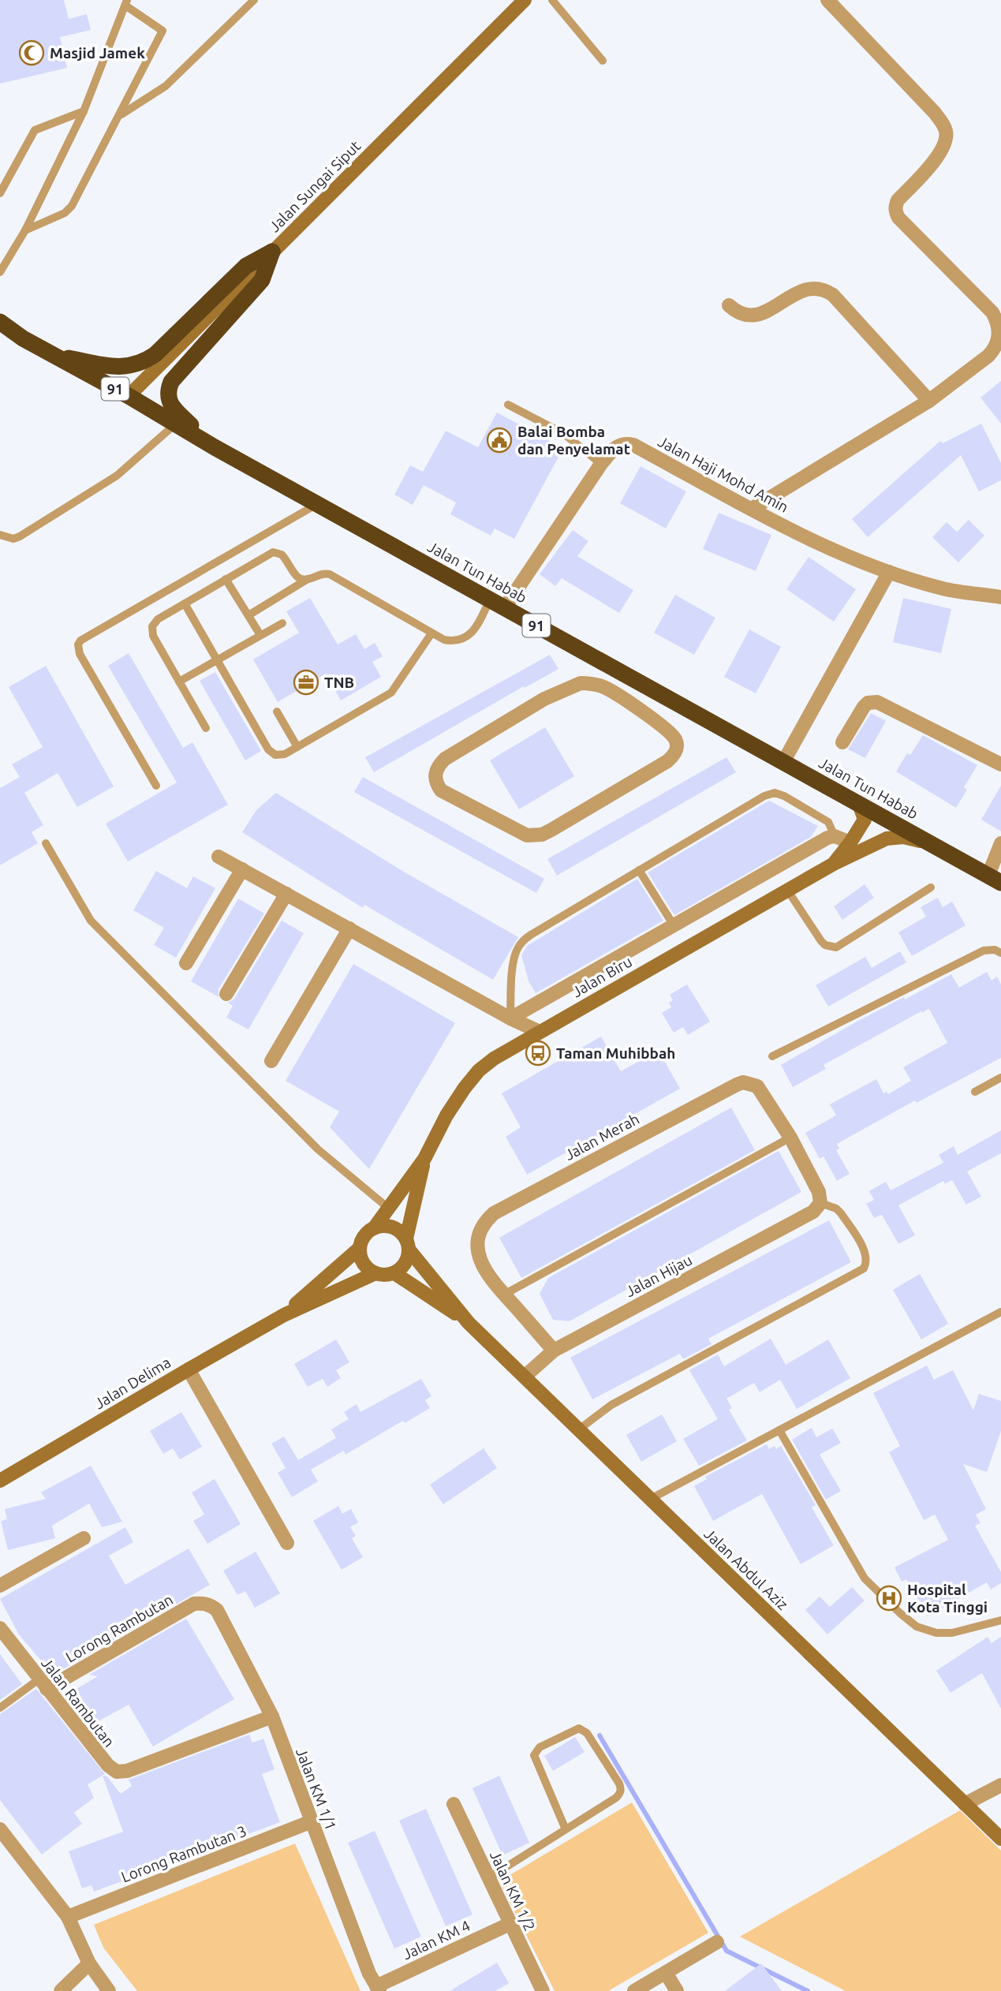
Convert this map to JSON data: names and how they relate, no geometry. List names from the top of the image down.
{
  "streets": {
    "highway": ["91", "Jalan Tun Habab"],
    "street": [
      "Jalan Sungai Siput",
      "Jalan Haji Mohd Amin",
      "Jalan Biru",
      "Jalan Merah",
      "Jalan Hijau",
      "Jalan Delima",
      "Jalan Abdul Aziz",
      "Lorong Rambutan",
      "Jalan Rambutan",
      "Jalan KM 1/1",
      "Lorong Rambutan 3",
      "Jalan KM 1/2",
      "Jalan KM 4"
    ]
  },
  "crossings": [
    ["Jalan Sungai Siput", "Jalan Tun Habab"],
    ["Jalan Haji Mohd Amin", "Jalan Tun Habab"],
    ["Jalan Tun Habab", "Jalan Biru"],
    ["Jalan Biru", "Jalan Delima"],
    ["Jalan Hijau", "Jalan Abdul Aziz"],
    ["Lorong Rambutan", "Jalan Rambutan"],
    ["Lorong Rambutan", "Jalan KM 1/1"],
    ["Jalan Rambutan", "Jalan KM 1/1"],
    ["Jalan KM 1/1", "Lorong Rambutan 3"],
    ["Jalan KM 1/1", "Jalan KM 4"],
    ["Jalan KM 1/2", "Jalan KM 4"]
  ],
  "places": {
    "mosque": ["Masjid Jamek"],
    "public building": ["Balai Bomba dan Penyelamat"],
    "office": ["TNB"],
    "bus stop": ["Taman Muhibbah"],
    "hospital": ["Hospital Kota Tinggi"]
  }
}
